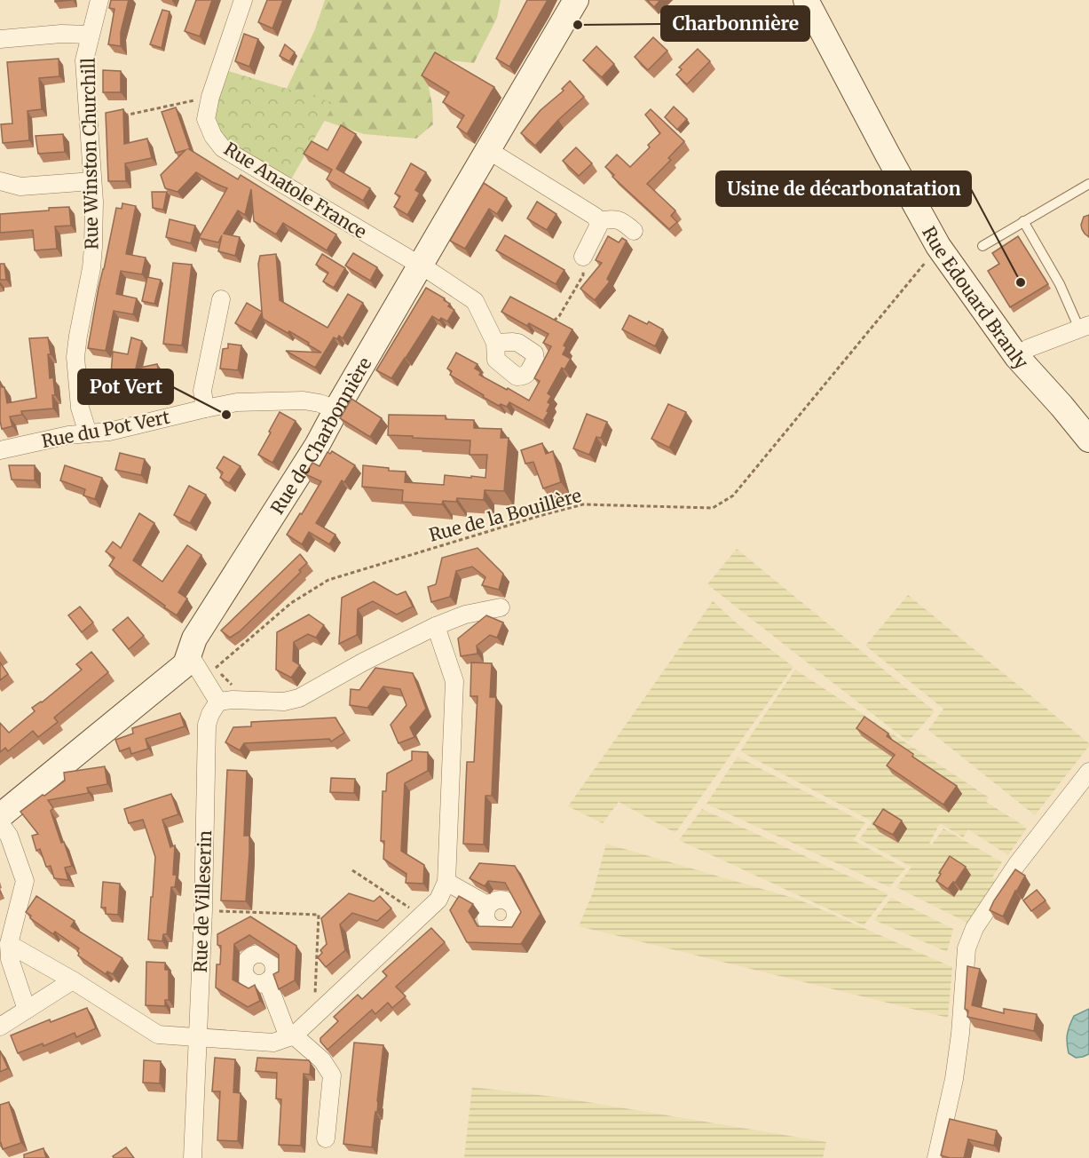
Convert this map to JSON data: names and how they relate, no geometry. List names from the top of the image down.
{
  "streets": {
    "street": [
      "Rue Winston Churchill",
      "Rue Anatole France",
      "Rue Edouard Branly",
      "Rue du Pot Vert",
      "Rue de Charbonnière",
      "Rue de Villeserin"
    ],
    "path": ["Rue de la Bouillère"]
  },
  "crossings": [
    ["Rue Winston Churchill", "Rue du Pot Vert"],
    ["Rue Anatole France", "Rue de Charbonnière"],
    ["Rue Edouard Branly", "Rue de la Bouillère"],
    ["Rue du Pot Vert", "Rue de Charbonnière"]
  ],
  "places": ["Charbonnière", "Usine de décarbonatation", "Pot Vert"]
}
